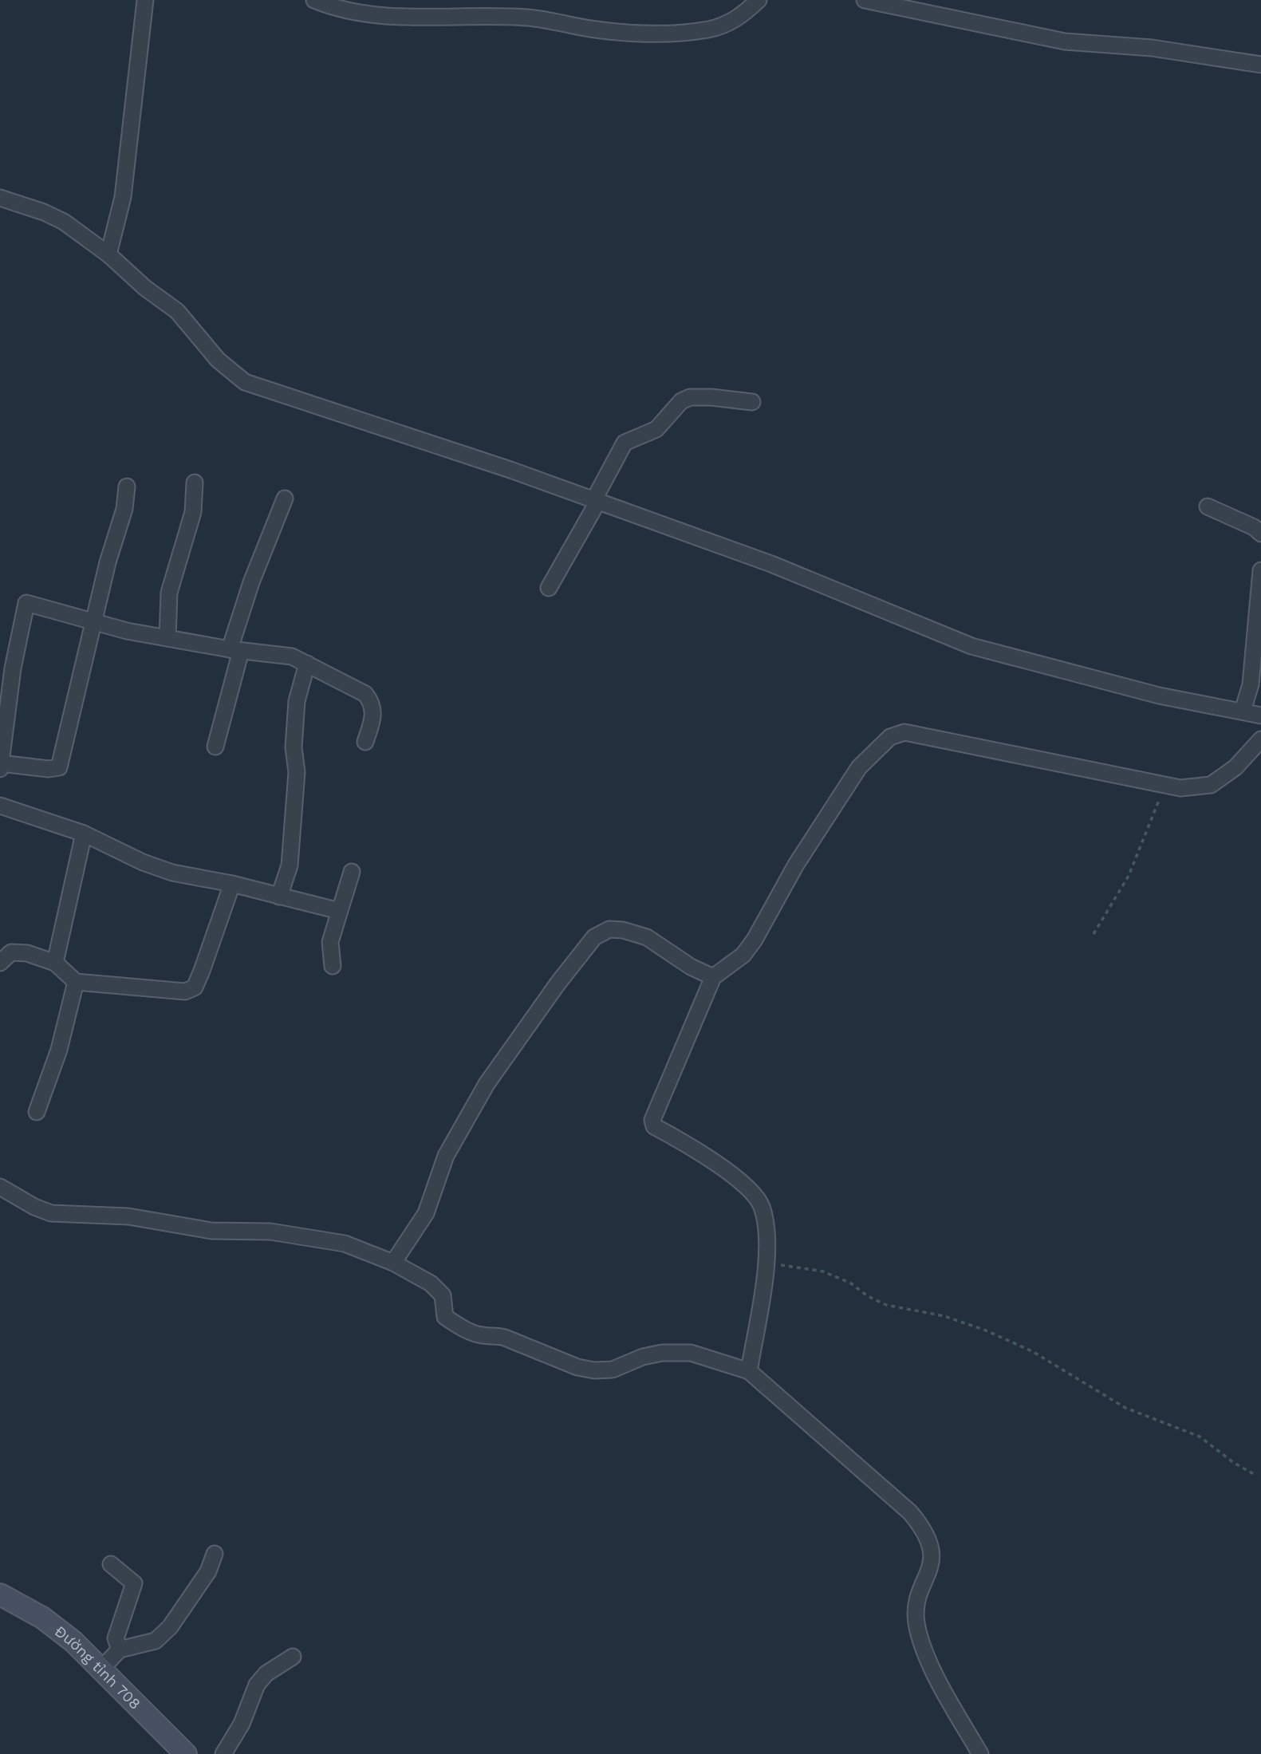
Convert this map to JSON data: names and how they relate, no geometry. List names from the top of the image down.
{
  "streets": {
    "main road": ["Đường tỉnh 708"]
  }
}
